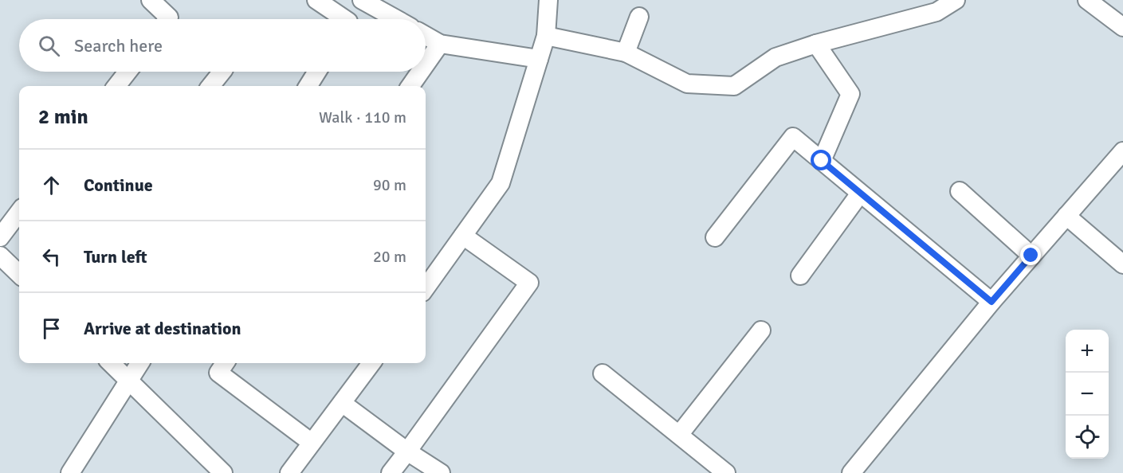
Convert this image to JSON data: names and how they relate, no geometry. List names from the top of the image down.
{
  "page": {
    "search": "Search here",
    "heading": ["2 min", "Walk · 110 m"],
    "list": [
      ["Continue", "90 m"],
      ["Turn left", "20 m"],
      "Arrive at destination"
    ],
    "map_buttons": ["+", "−"]
  }
}
